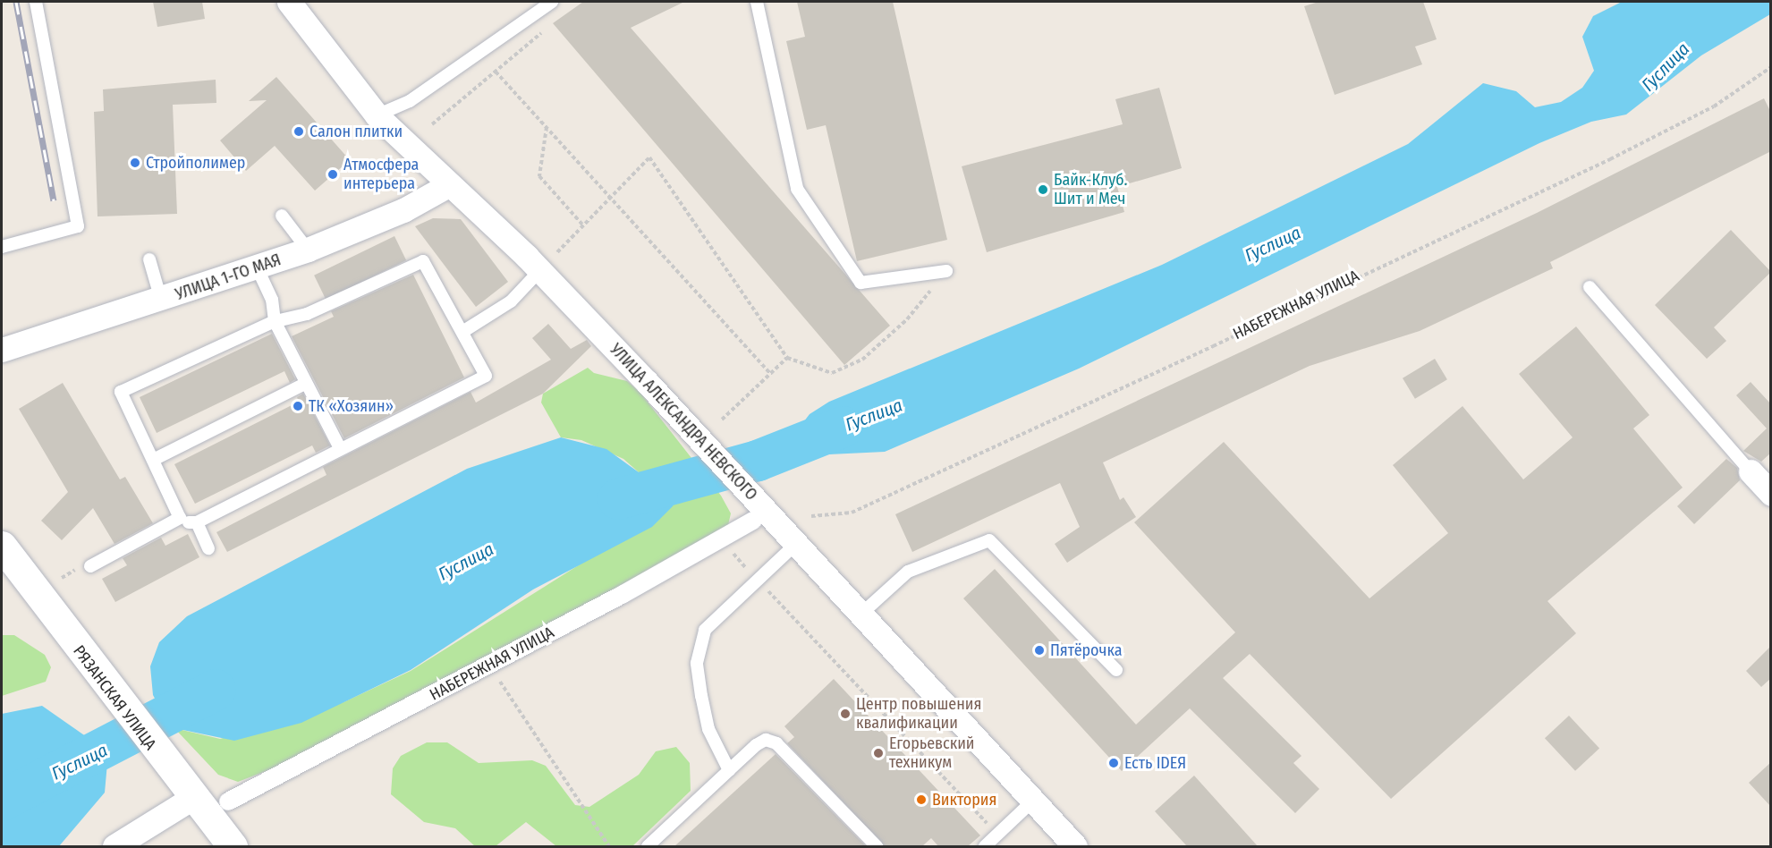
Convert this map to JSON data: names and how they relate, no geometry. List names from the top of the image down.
{
  "streets": {
    "main road": ["РЯЗАНСКАЯ УЛИЦА"],
    "street": ["УЛИЦА 1-ГО МАЯ", "НАБЕРЕЖНАЯ УЛИЦА", "УЛИЦА АЛЕКСАНДРА НЕВСКОГО"]
  },
  "crossings": [
    ["УЛИЦА 1-ГО МАЯ", "УЛИЦА АЛЕКСАНДРА НЕВСКОГО"],
    ["НАБЕРЕЖНАЯ УЛИЦА", "УЛИЦА АЛЕКСАНДРА НЕВСКОГО"]
  ],
  "water": ["Гуслица"],
  "places": [
    "Салон плитки",
    "Стройполимер",
    "Атмосфера интерьера",
    "Байк-Клуб. Шит и Меч",
    "ТК «Хозяин»",
    "Пятёрочка",
    "Центр повышения квалификации",
    "Егорьевский техникум",
    "Есть IDЕЯ",
    "Виктория"
  ]
}
